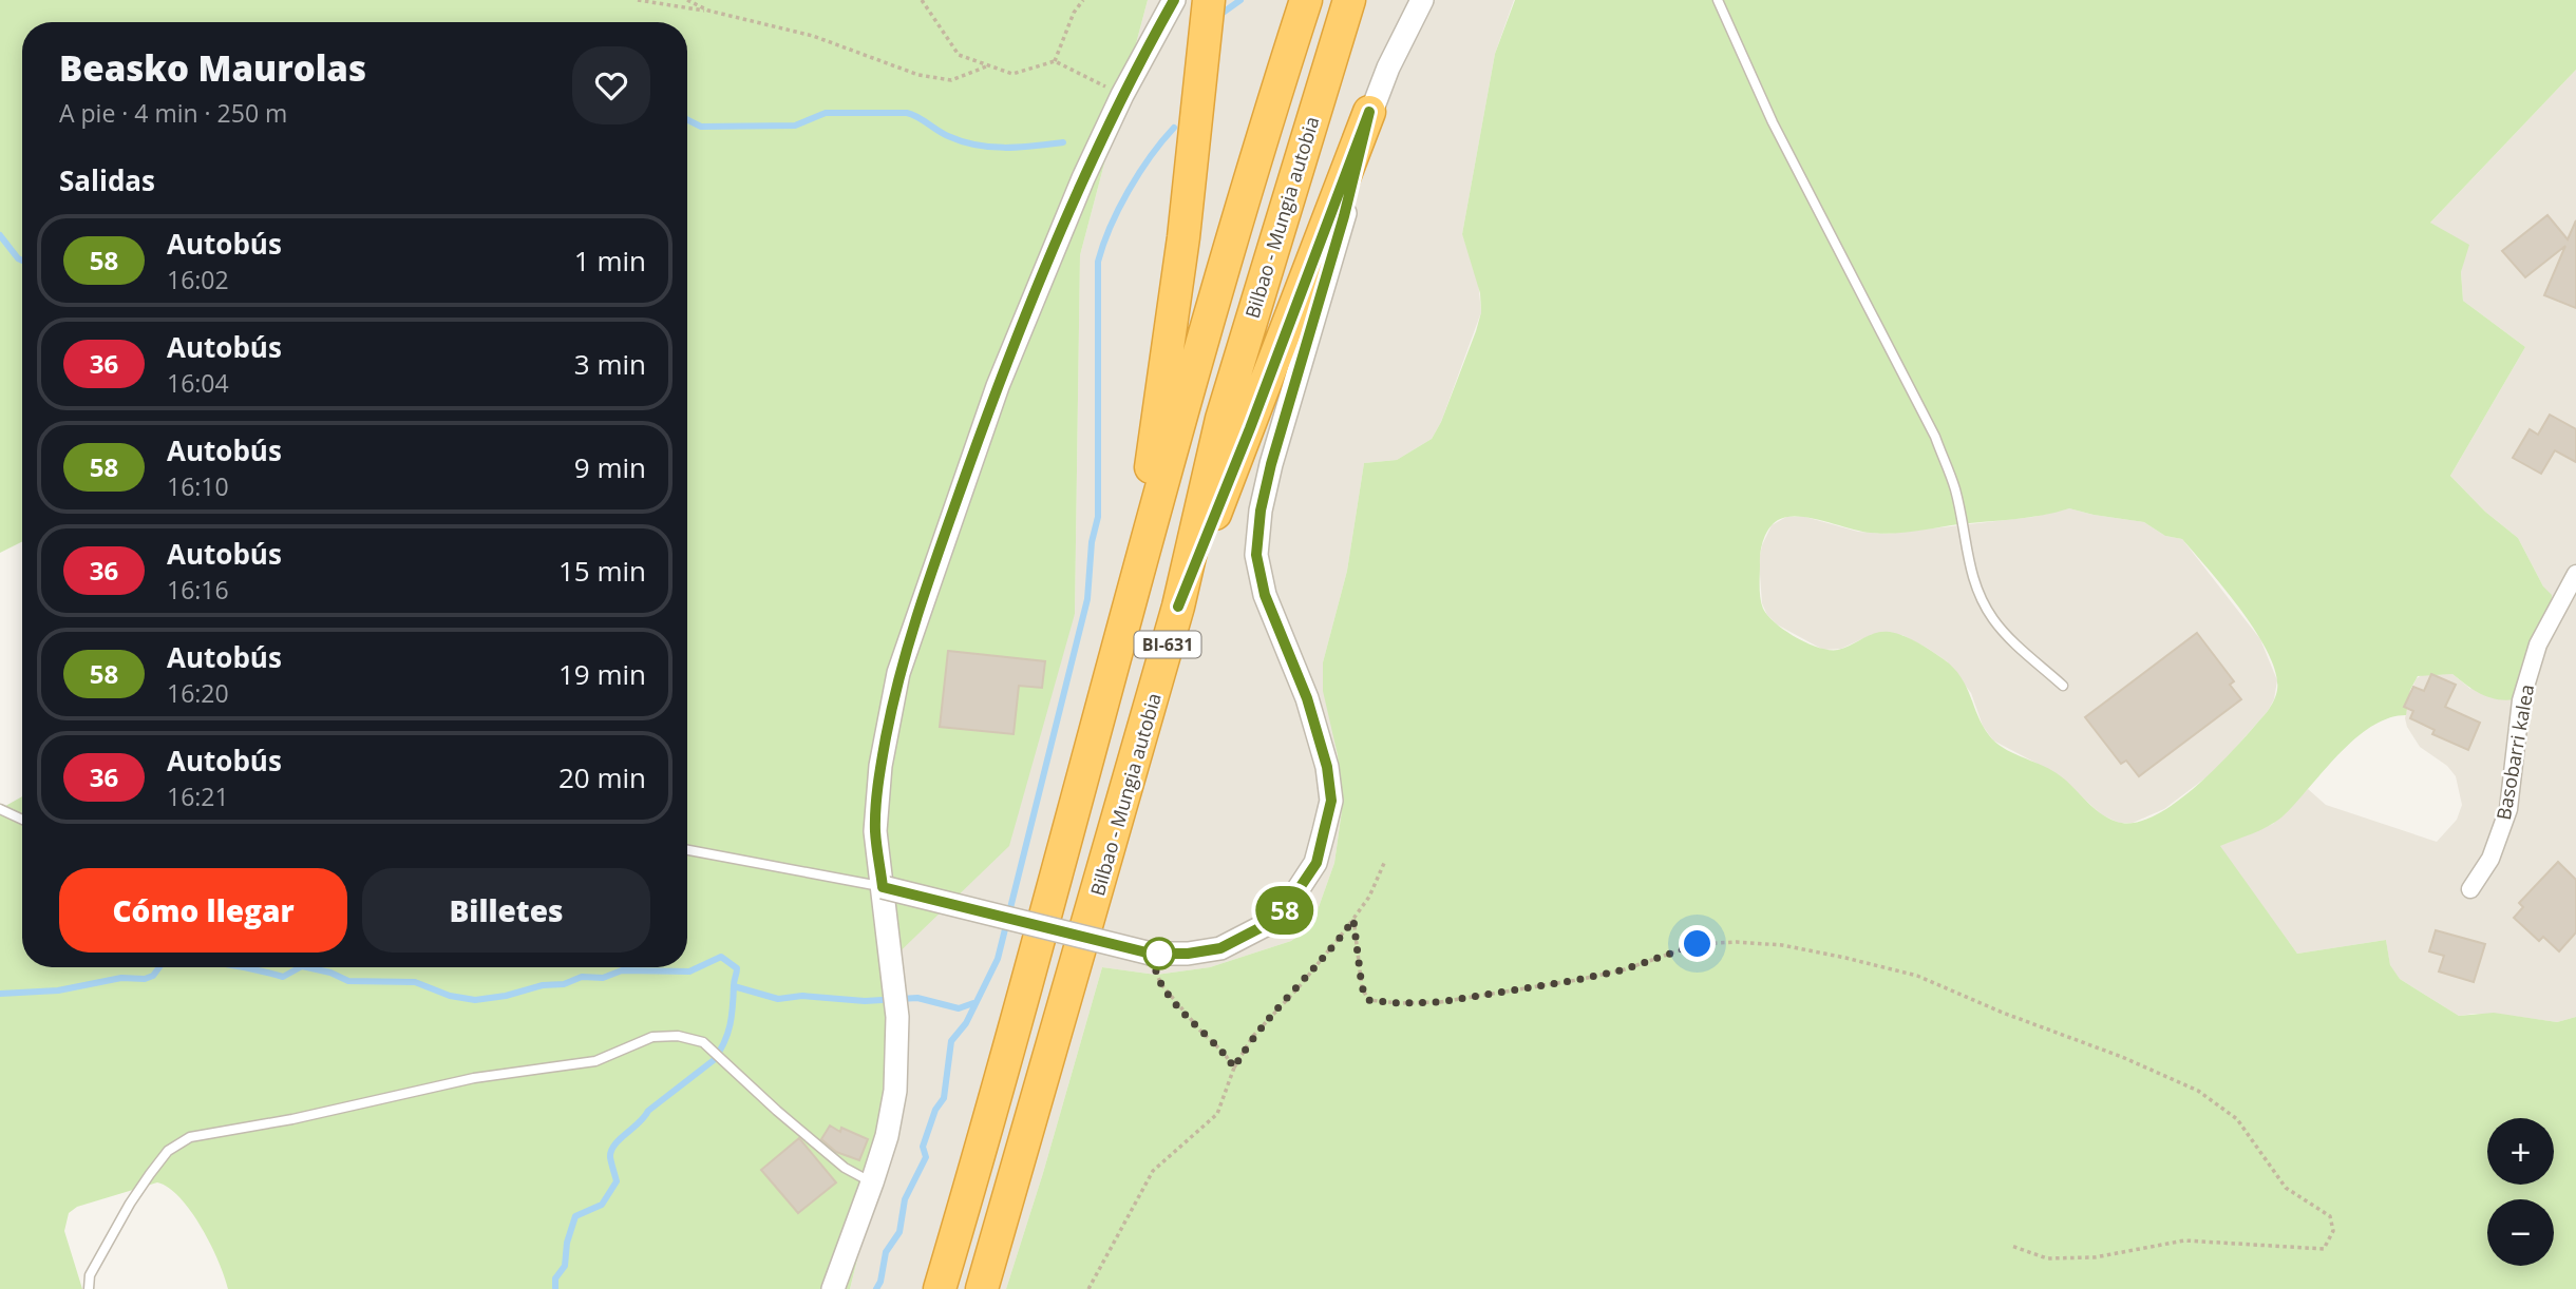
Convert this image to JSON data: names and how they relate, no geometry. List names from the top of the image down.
{
  "streets": {
    "highway": ["Bilbao - Mungia autobia", "BI-631"],
    "street": ["Basobarri kalea"]
  },
  "lines": ["bus line 58"],
  "page": {
    "on_map": "58",
    "heading": [
      ["Beasko Maurolas", "A pie · 4 min · 250 m"],
      "Salidas"
    ],
    "list": [
      {
        "mark": "58",
        "name": "Autobús",
        "note": "16:02",
        "value": "1 min"
      },
      {
        "mark": "36",
        "name": "Autobús",
        "note": "16:04",
        "value": "3 min"
      },
      {
        "mark": "58",
        "name": "Autobús",
        "note": "16:10",
        "value": "9 min"
      },
      {
        "mark": "36",
        "name": "Autobús",
        "note": "16:16",
        "value": "15 min"
      },
      {
        "mark": "58",
        "name": "Autobús",
        "note": "16:20",
        "value": "19 min"
      },
      {
        "mark": "36",
        "name": "Autobús",
        "note": "16:21",
        "value": "20 min"
      }
    ],
    "buttons": ["Cómo llegar", "Billetes"],
    "map_buttons": ["+", "−"]
  }
}
